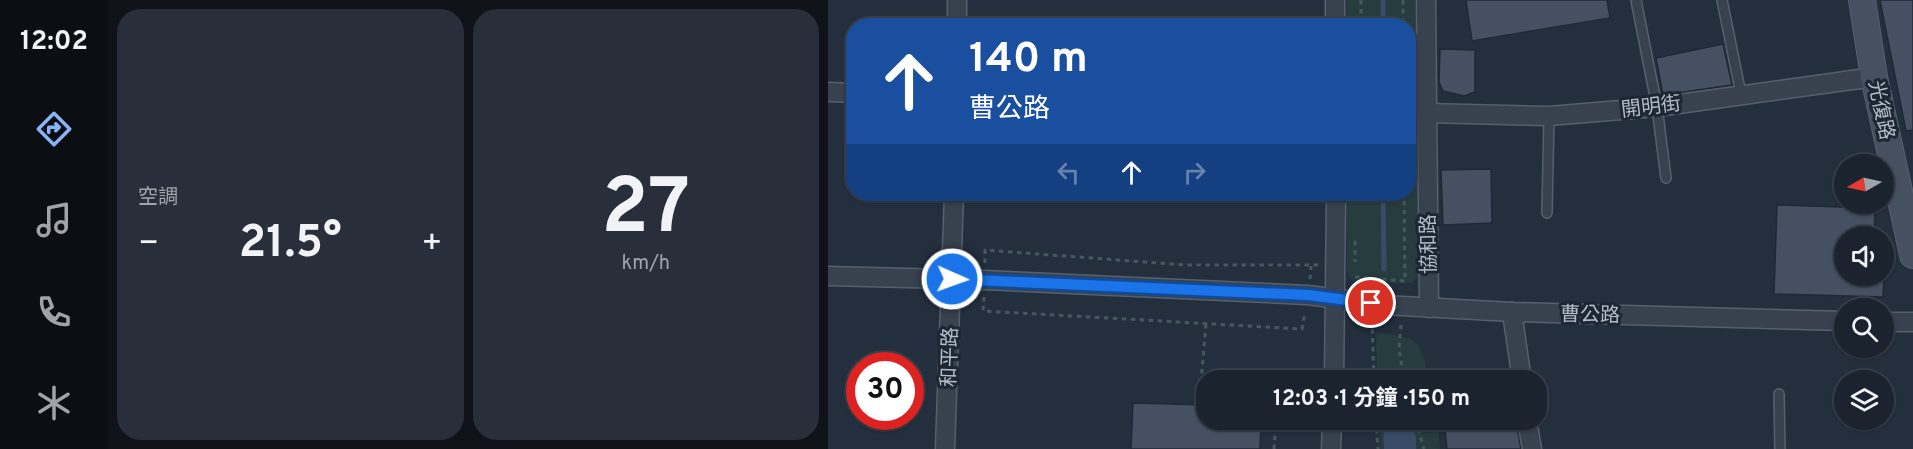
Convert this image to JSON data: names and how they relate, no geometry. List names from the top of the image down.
{
  "streets": {
    "street": [
      "開明街",
      "光復路",
      "協和路",
      "曹公路",
      "和平路"
    ]
  },
  "crossings": [
    ["開明街", "光復路"],
    ["開明街", "協和路"],
    ["協和路", "曹公路"],
    ["曹公路", "和平路"]
  ],
  "north": "left",
  "page": {
    "tabs": "12:02",
    "tile": [
      "空調",
      ["27", "km/h"]
    ],
    "turn": ["140 m", "曹公路"],
    "heat": ["−", "21.5°", "+"],
    "limit": "30",
    "trip": "12:03 · 1 分鐘 · 150 m"
  }
}
